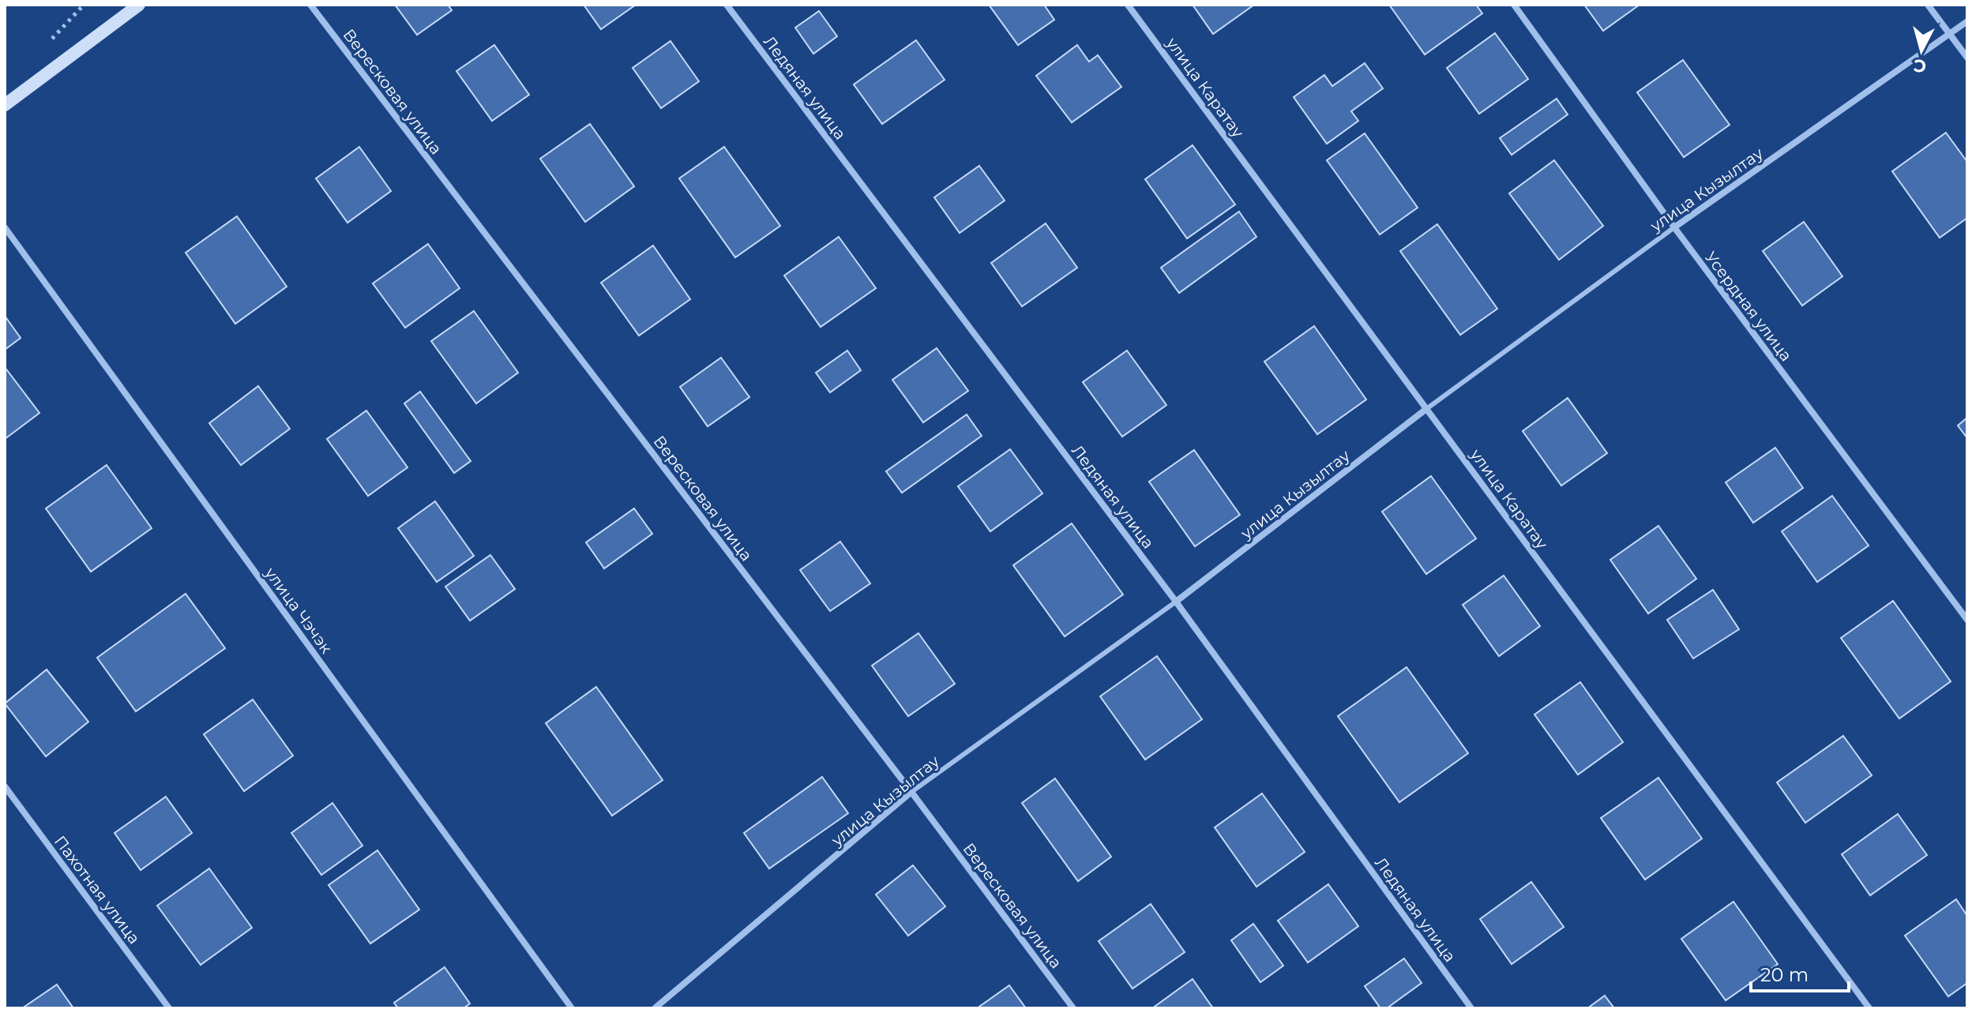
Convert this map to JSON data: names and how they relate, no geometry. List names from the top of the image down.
{
  "streets": {
    "street": [
      "Ледяная улица",
      "улица Каратау",
      "Вересковая улица",
      "улица Кызылтау",
      "Усердная улица",
      "улица Чэчэк",
      "Пахотная улица"
    ]
  },
  "crossings": [
    ["Ледяная улица", "улица Кызылтау"],
    ["улица Каратау", "улица Кызылтау"],
    ["Вересковая улица", "улица Кызылтау"],
    ["улица Кызылтау", "Усердная улица"]
  ],
  "scale_bar": "20 m",
  "north": "bottom"
}
